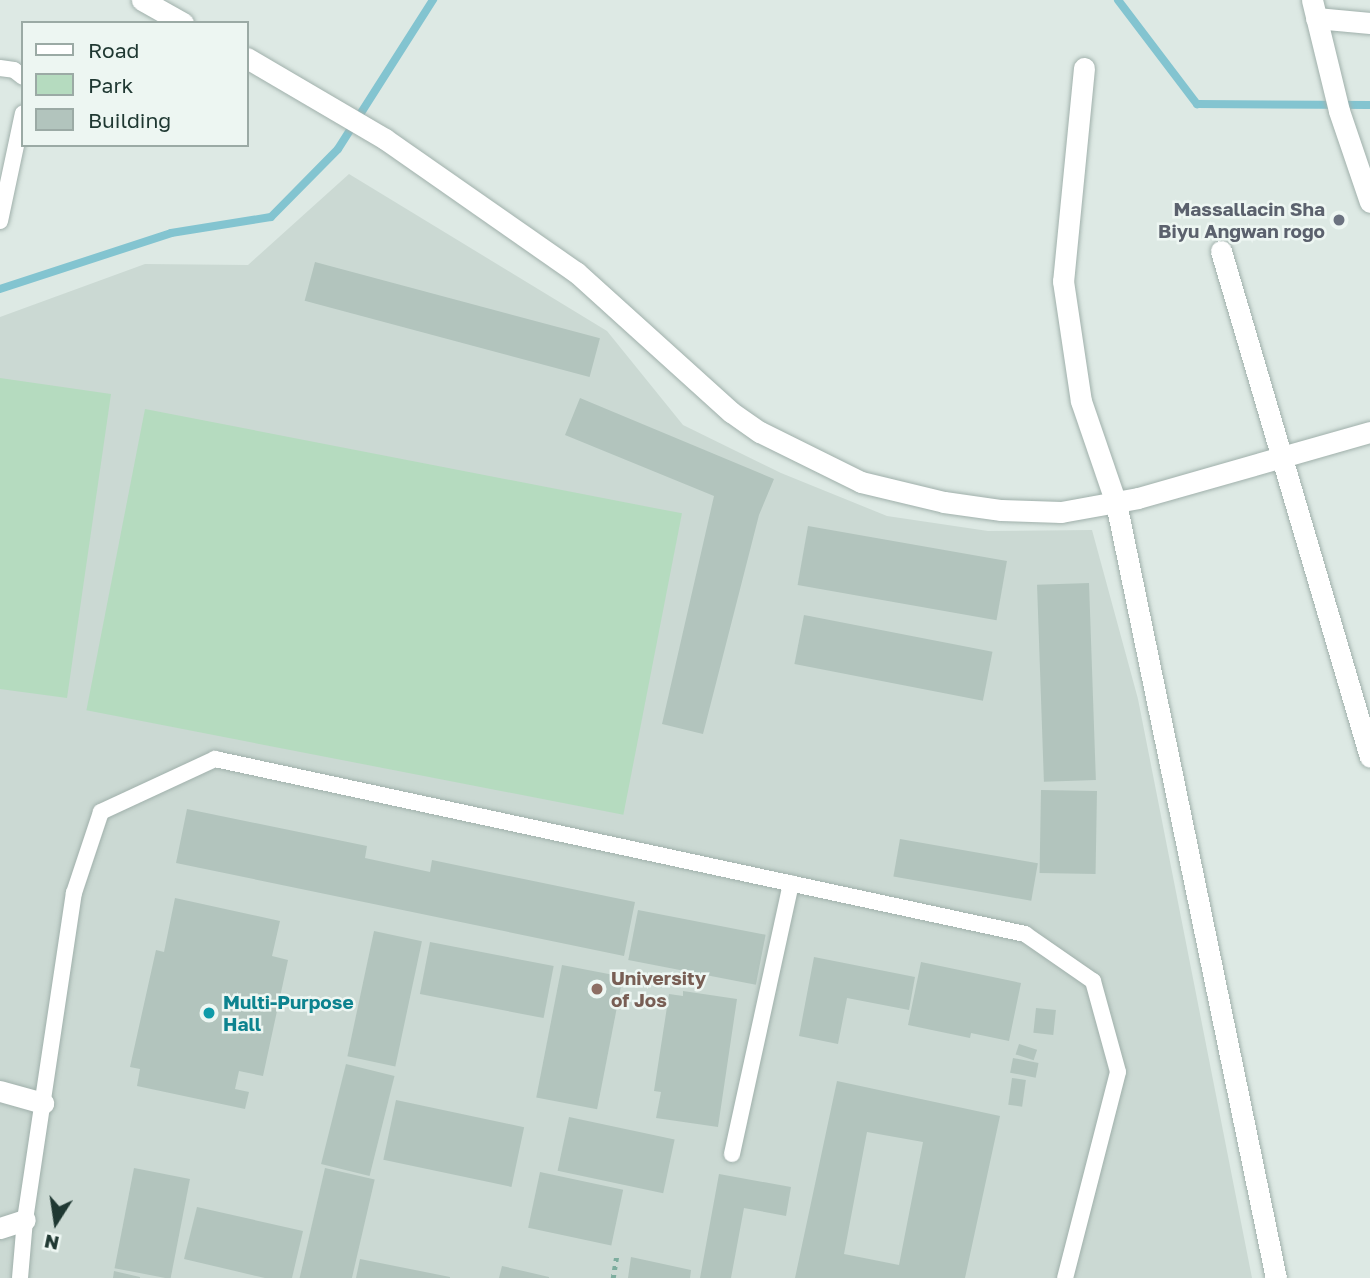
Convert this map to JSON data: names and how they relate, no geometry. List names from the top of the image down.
{
  "places": ["Massallacin Sha Biyu Angwan rogo", "University of Jos", "Multi-Purpose Hall"],
  "legend": ["Road", "Park", "Building"],
  "north": "bottom"
}
